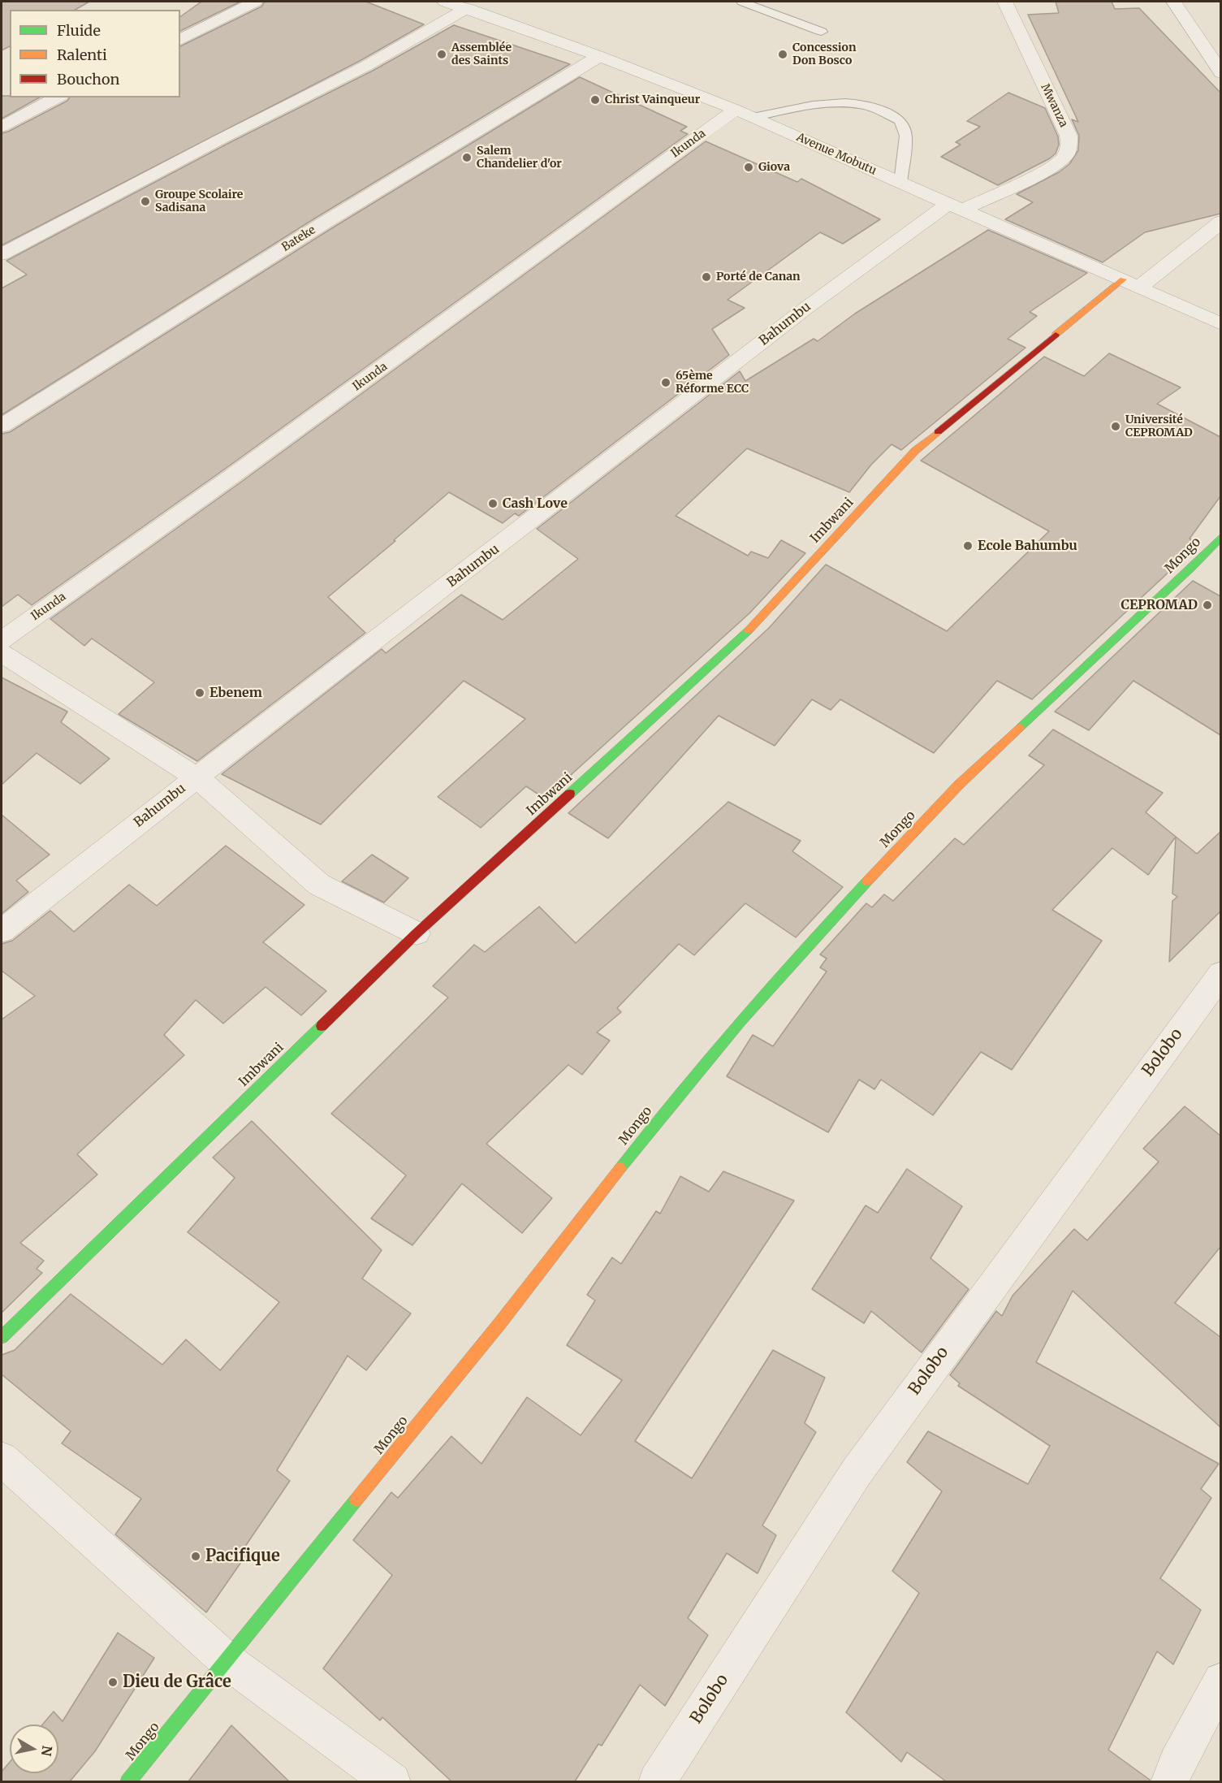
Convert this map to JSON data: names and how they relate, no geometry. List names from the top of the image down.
{
  "streets": {
    "street": [
      "Mwanza",
      "Ikunda",
      "Avenue Mobutu",
      "Bateke",
      "Bahumbu",
      "Imbwani",
      "Mongo",
      "Bolobo"
    ]
  },
  "crossings": [
    ["Mwanza", "Avenue Mobutu"],
    ["Mwanza", "Bahumbu"],
    ["Ikunda", "Avenue Mobutu"],
    ["Avenue Mobutu", "Bateke"],
    ["Avenue Mobutu", "Bahumbu"],
    ["Avenue Mobutu", "Imbwani"]
  ],
  "places": [
    "Assemblée des Saints",
    "Concession Don Bosco",
    "Christ Vainqueur",
    "Salem Chandelier d'or",
    "Giova",
    "Groupe Scolaire Sadisana",
    "Porté de Canan",
    "65ème Réforme ECC",
    "Université CEPROMAD",
    "Cash Love",
    "Ecole Bahumbu",
    "CEPROMAD",
    "Ebenem",
    "Pacifique",
    "Dieu de Grâce"
  ],
  "legend": ["Fluide", "Ralenti", "Bouchon"],
  "north": "right"
}
